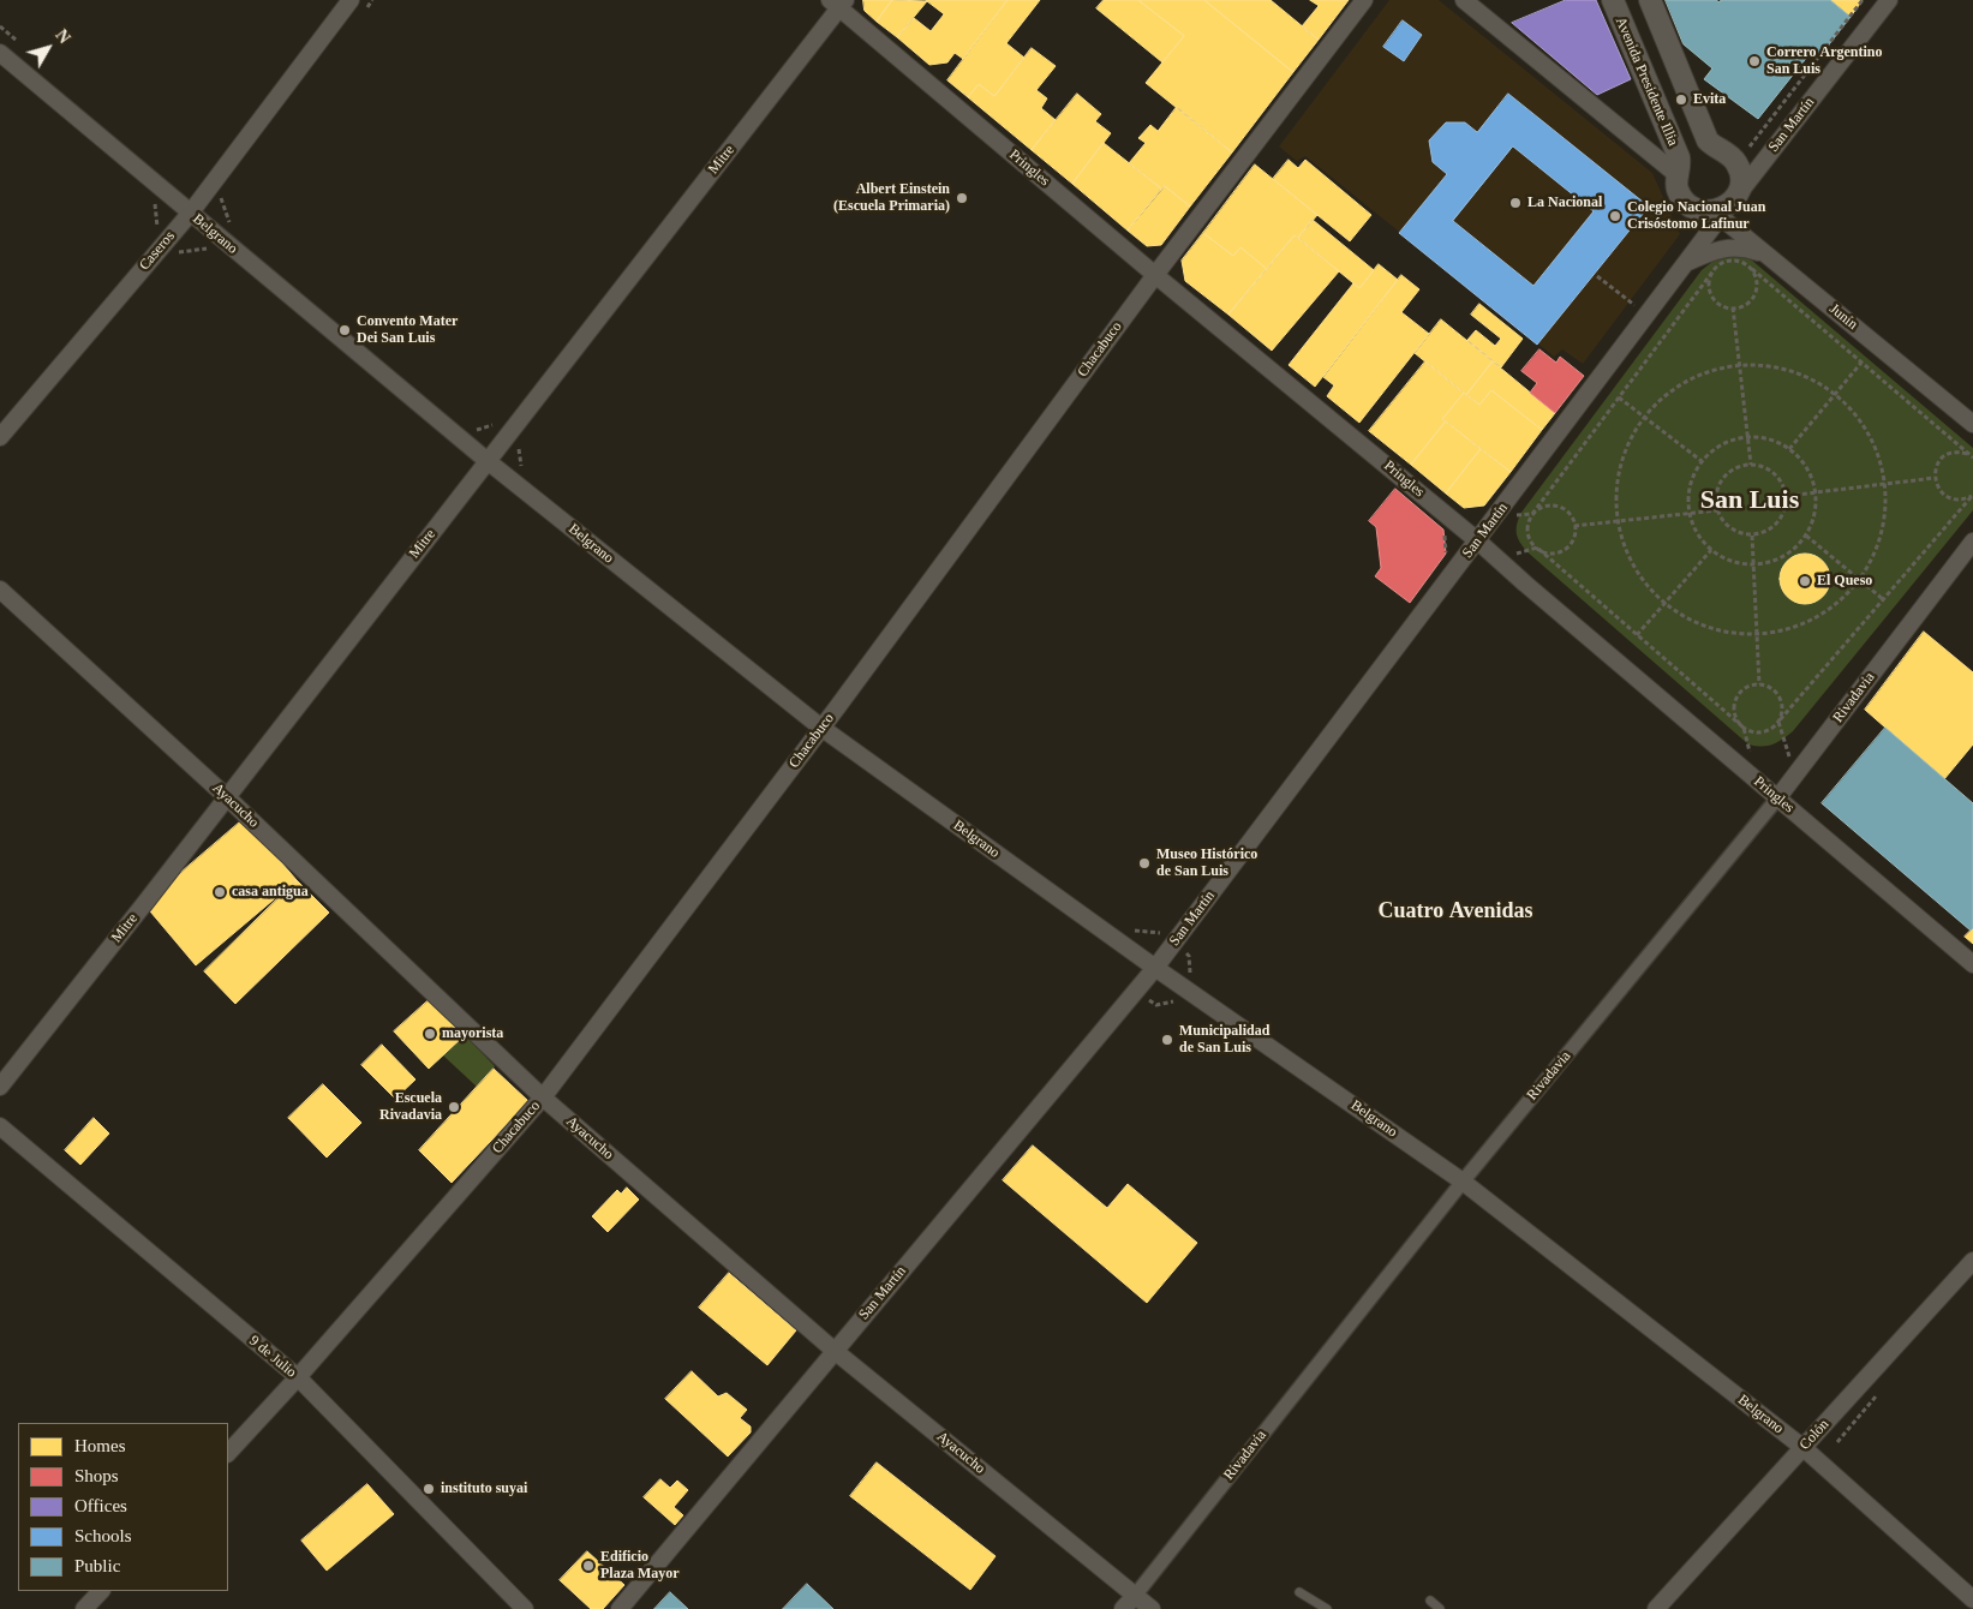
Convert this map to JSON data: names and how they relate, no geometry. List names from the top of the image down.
{
  "streets": {
    "street": [
      "Avenida Presidente Illia",
      "San Martín",
      "Mitre",
      "Pringles",
      "Belgrano",
      "Caseros",
      "Junín",
      "Chacabuco",
      "Rivadavia",
      "Ayacucho",
      "9 de Julio",
      "Colón"
    ]
  },
  "crossings": [
    ["Avenida Presidente Illia", "San Martín"],
    ["Avenida Presidente Illia", "Junín"],
    ["San Martín", "Pringles"],
    ["San Martín", "Belgrano"],
    ["San Martín", "Junín"],
    ["San Martín", "Ayacucho"],
    ["Mitre", "Pringles"],
    ["Mitre", "Belgrano"],
    ["Mitre", "Ayacucho"],
    ["Pringles", "Chacabuco"],
    ["Pringles", "Rivadavia"],
    ["Belgrano", "Caseros"],
    ["Belgrano", "Chacabuco"],
    ["Belgrano", "Rivadavia"],
    ["Belgrano", "Colón"],
    ["Chacabuco", "Ayacucho"],
    ["Chacabuco", "9 de Julio"],
    ["Rivadavia", "Ayacucho"]
  ],
  "districts": ["San Luis", "Cuatro Avenidas"],
  "places": [
    "Correro Argentino San Luis",
    "Evita",
    "Albert Einstein (Escuela Primaria)",
    "La Nacional",
    "Colegio Nacional Juan Crisóstomo Lafinur",
    "Convento Mater Dei San Luis",
    "El Queso",
    "Museo Histórico de San Luis",
    "casa antigua",
    "mayorista",
    "Municipalidad de San Luis",
    "Escuela Rivadavia",
    "instituto suyai",
    "Edificio Plaza Mayor"
  ],
  "legend": [
    "Homes",
    "Shops",
    "Offices",
    "Schools",
    "Public"
  ],
  "north": "top right"
}
